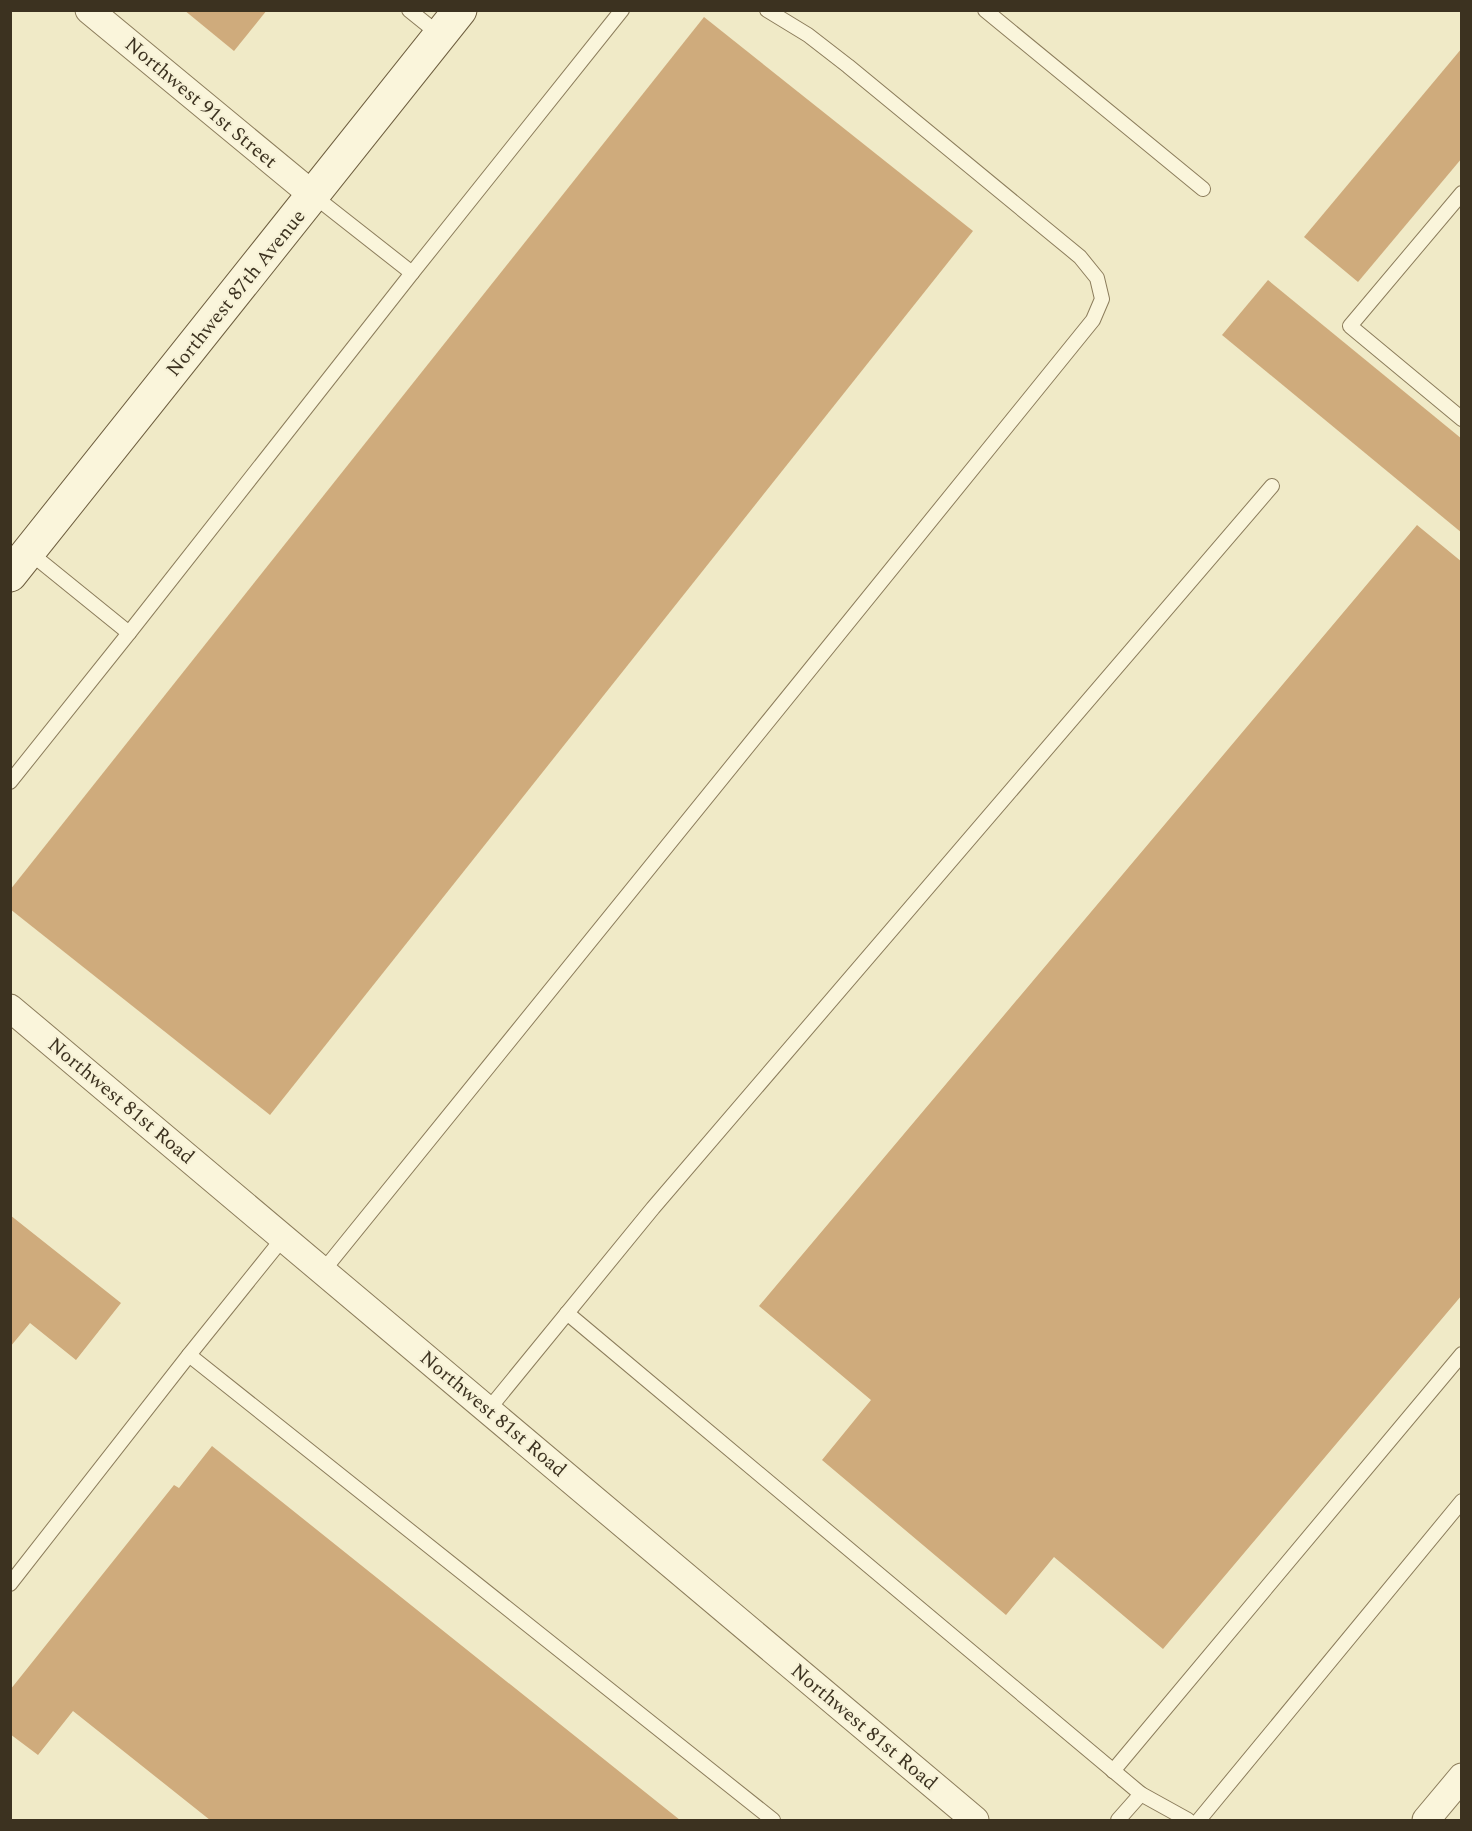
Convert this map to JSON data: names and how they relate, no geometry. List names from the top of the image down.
{
  "streets": {
    "main road": ["Northwest 87th Avenue"],
    "street": ["Northwest 91st Street", "Northwest 81st Road"]
  },
  "crossings": [
    ["Northwest 91st Street", "Northwest 87th Avenue"]
  ]
}
